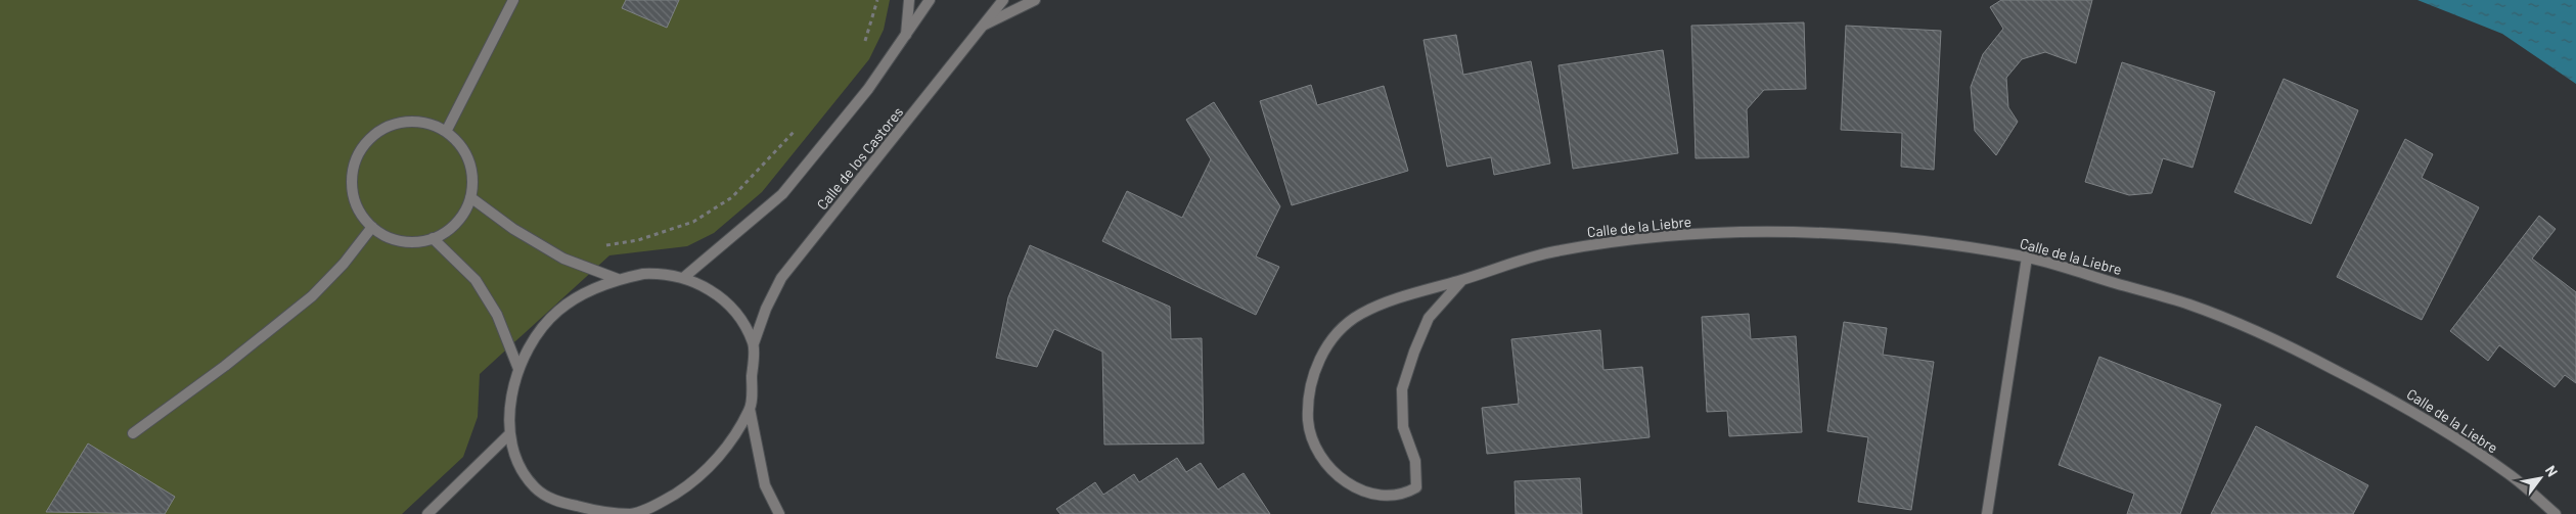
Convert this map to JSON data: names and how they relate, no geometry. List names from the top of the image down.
{
  "streets": {
    "street": ["Calle de los Castores", "Calle de la Liebre"]
  },
  "north": "top right"
}
